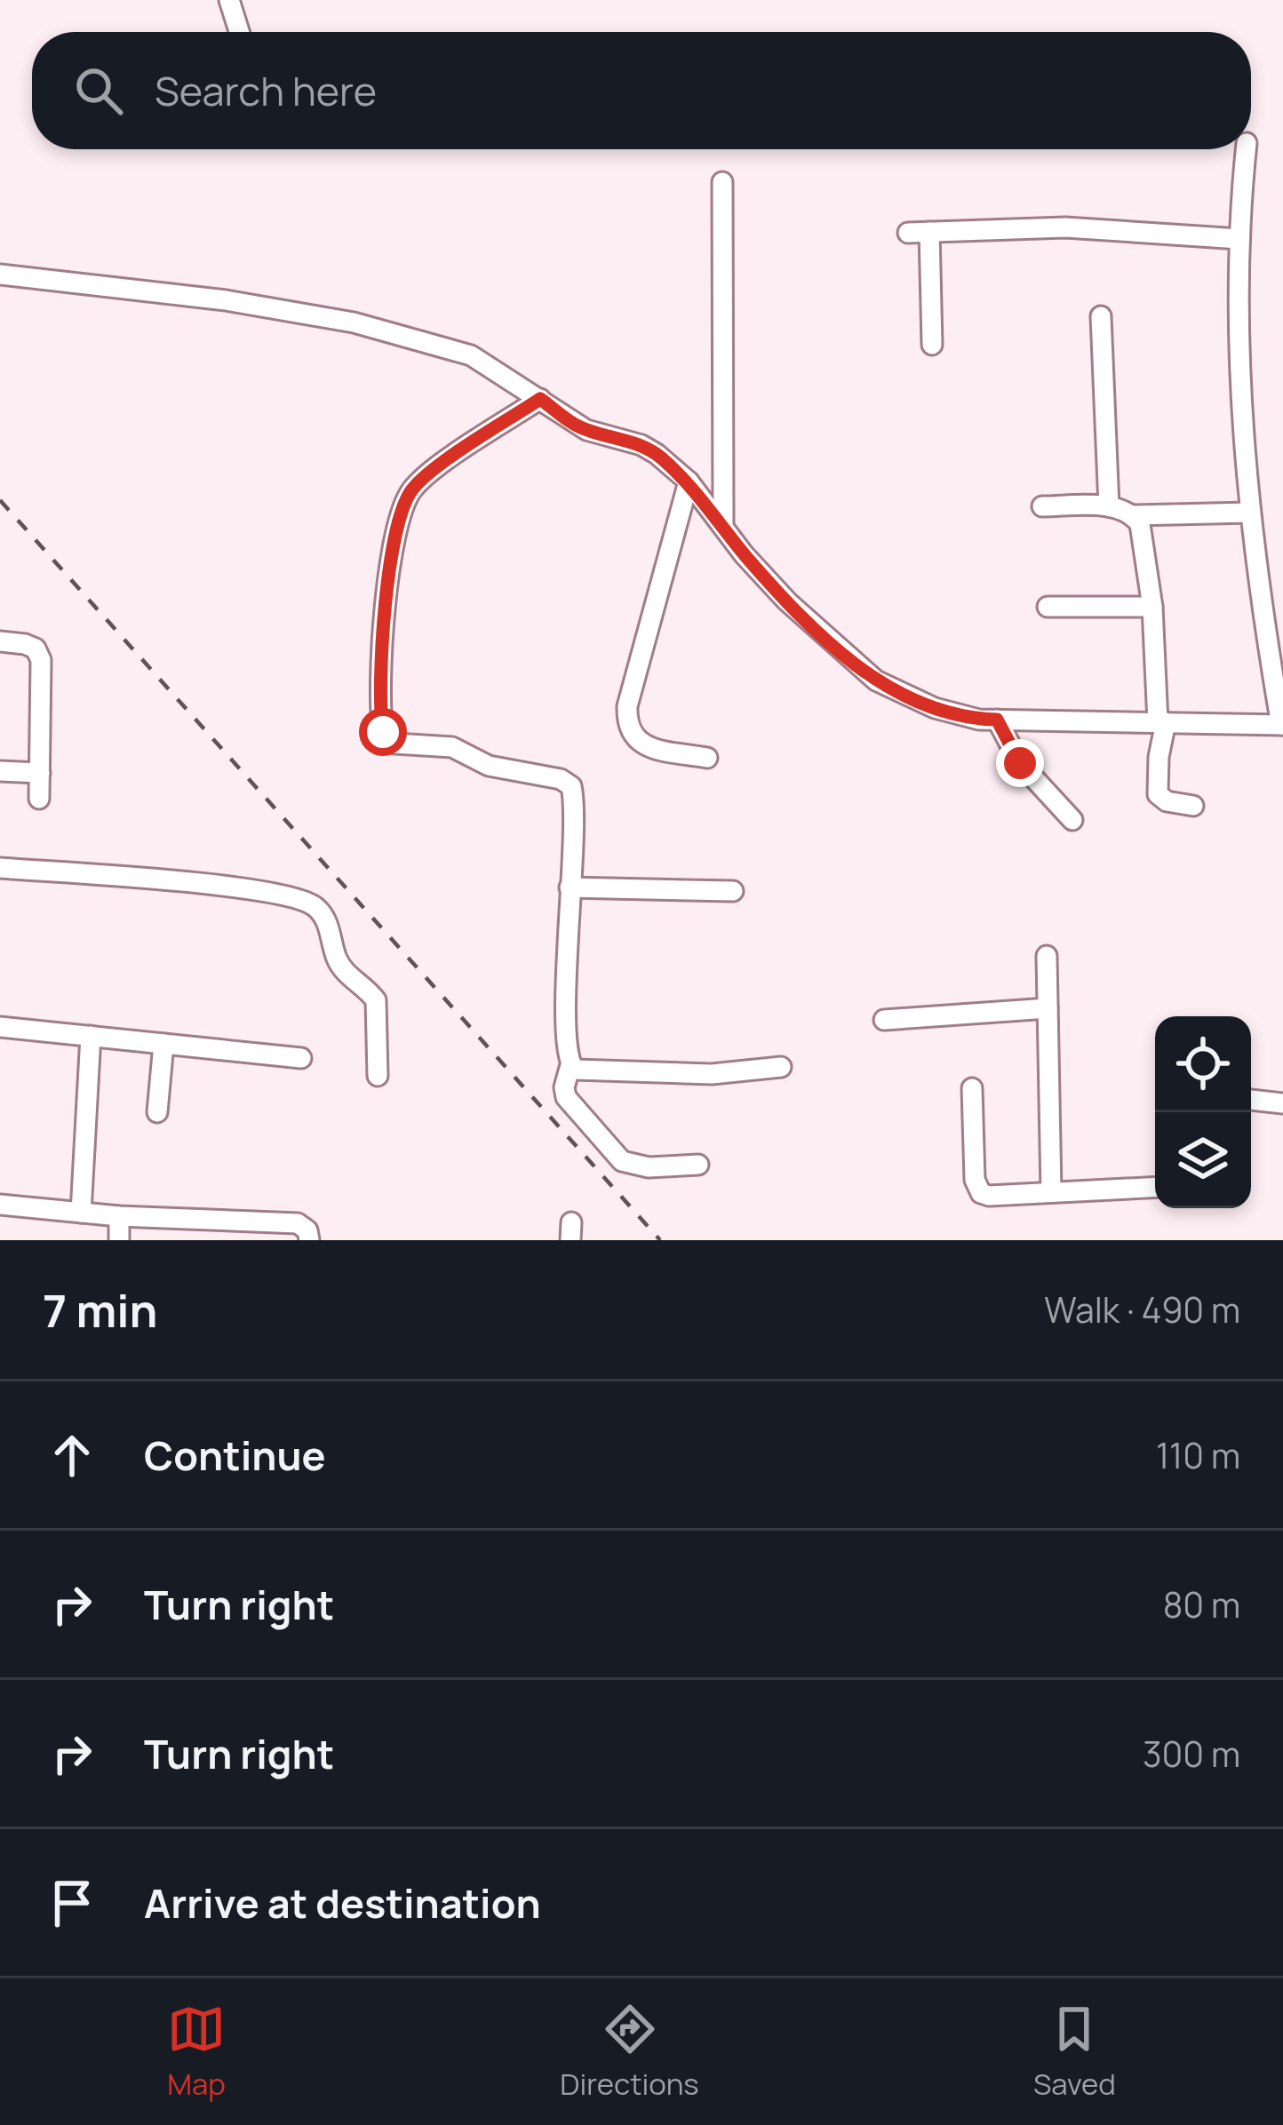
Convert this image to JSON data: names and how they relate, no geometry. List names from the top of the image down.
{
  "page": {
    "search": "Search here",
    "heading": ["7 min", "Walk · 490 m"],
    "list": [
      ["Continue", "110 m"],
      ["Turn right", "80 m"],
      ["Turn right", "300 m"],
      "Arrive at destination"
    ],
    "nav": ["Map", "Directions", "Saved"]
  }
}
